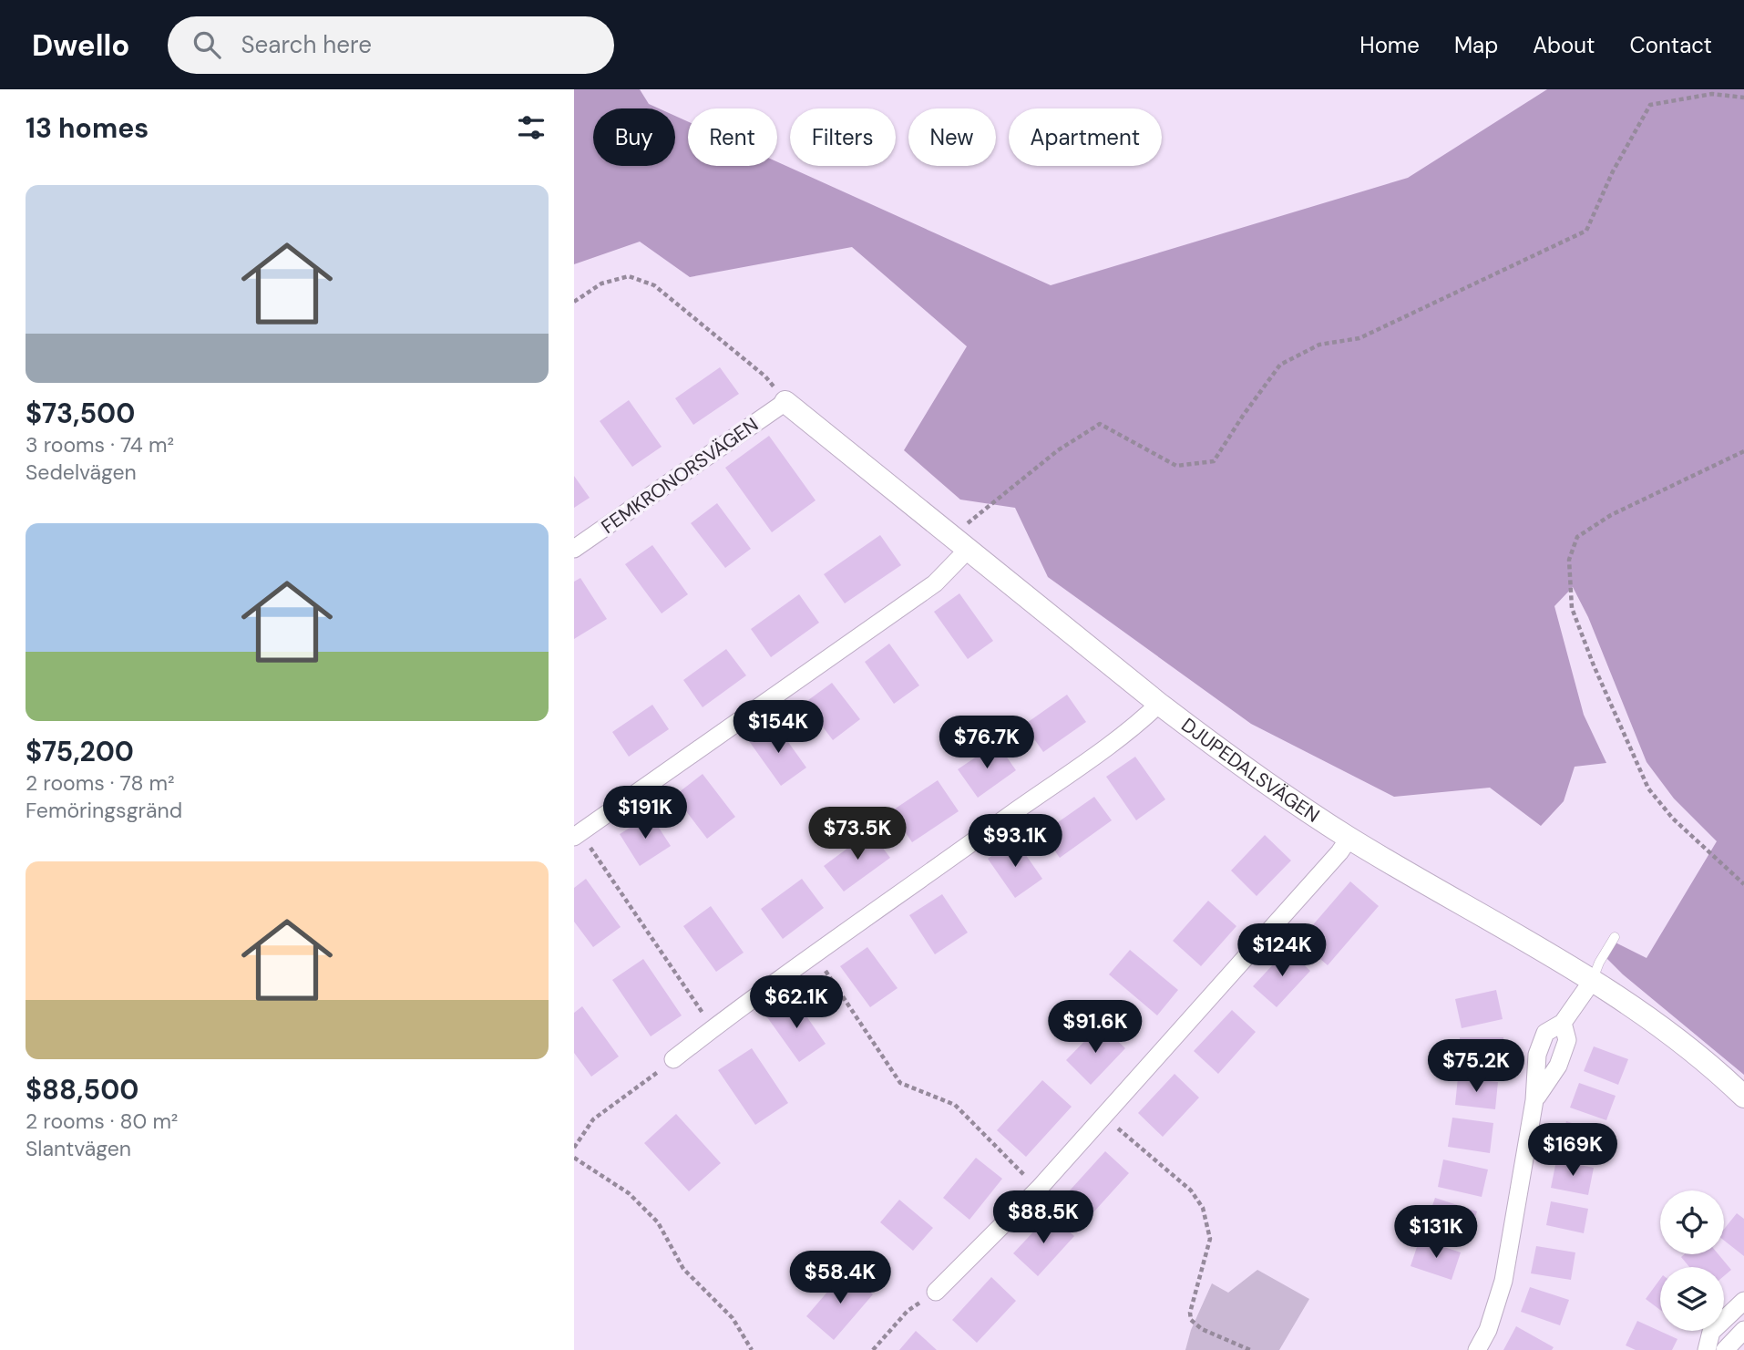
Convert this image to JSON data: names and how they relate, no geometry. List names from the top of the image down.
{
  "streets": {
    "street": ["FEMKRONORSVÄGEN", "DJUPEDALSVÄGEN"]
  },
  "crossings": [
    ["FEMKRONORSVÄGEN", "DJUPEDALSVÄGEN"]
  ],
  "page": {
    "header": "Dwello",
    "search": "Search here",
    "nav": [
      "Home",
      "Map",
      "About",
      "Contact"
    ],
    "heading": "13 homes",
    "chip": [
      "Buy",
      "Rent",
      "Filters",
      "New",
      "Apartment"
    ],
    "list": [
      {
        "name": "$73,500",
        "note": "3 rooms · 74 m² · Sedelvägen"
      },
      {
        "name": "$75,200",
        "note": "2 rooms · 78 m² · Femöringsgränd"
      },
      {
        "name": "$88,500",
        "note": "2 rooms · 80 m² · Slantvägen"
      }
    ],
    "price": [
      "$154K",
      "$76.7K",
      "$191K",
      "$73.5K",
      "$93.1K",
      "$124K",
      "$62.1K",
      "$91.6K",
      "$75.2K",
      "$169K",
      "$88.5K",
      "$131K",
      "$58.4K"
    ]
  }
}
